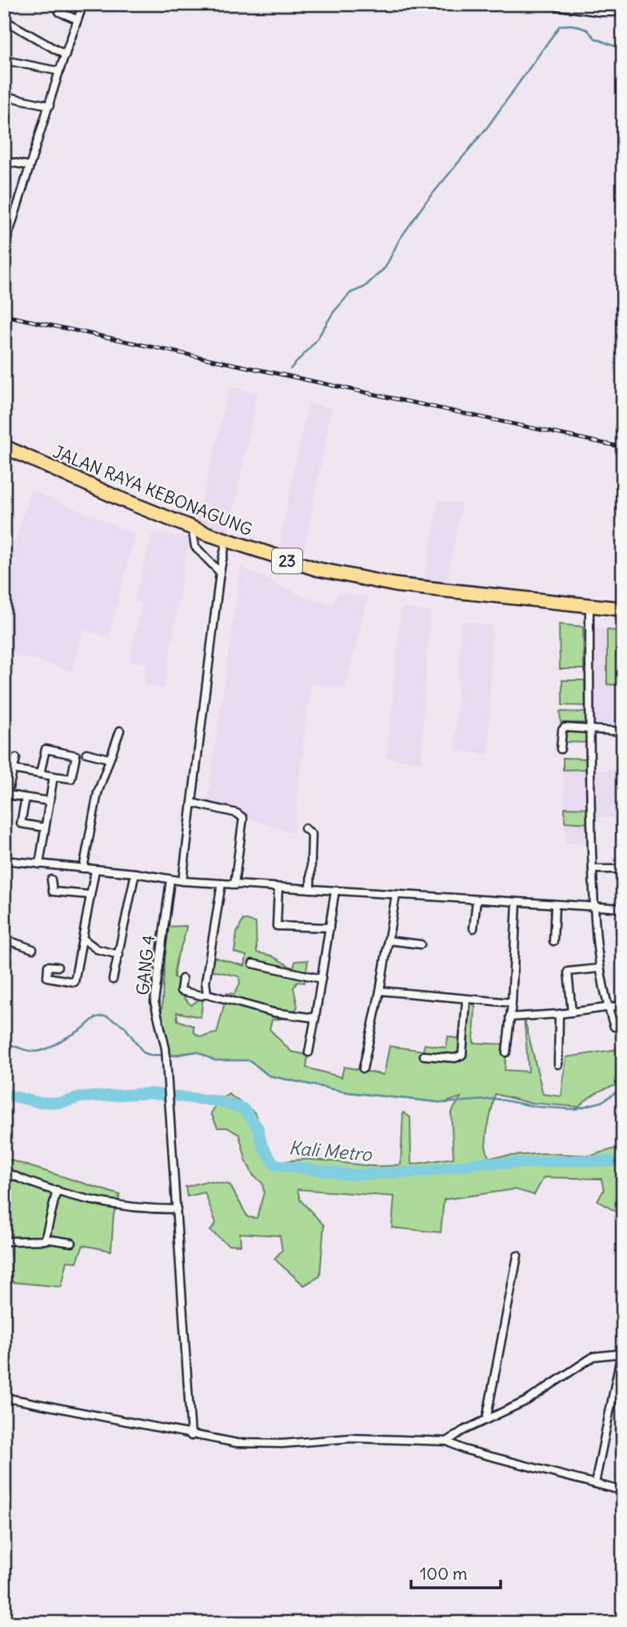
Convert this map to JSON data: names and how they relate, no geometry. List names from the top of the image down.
{
  "streets": {
    "highway": ["JALAN RAYA KEBONAGUNG", "23"],
    "street": ["GANG 4"]
  },
  "crossings": [
    ["JALAN RAYA KEBONAGUNG", "23"],
    ["JALAN RAYA KEBONAGUNG", "GANG 4"]
  ],
  "water": ["Kali Metro"],
  "scale_bar": "100 m"
}
